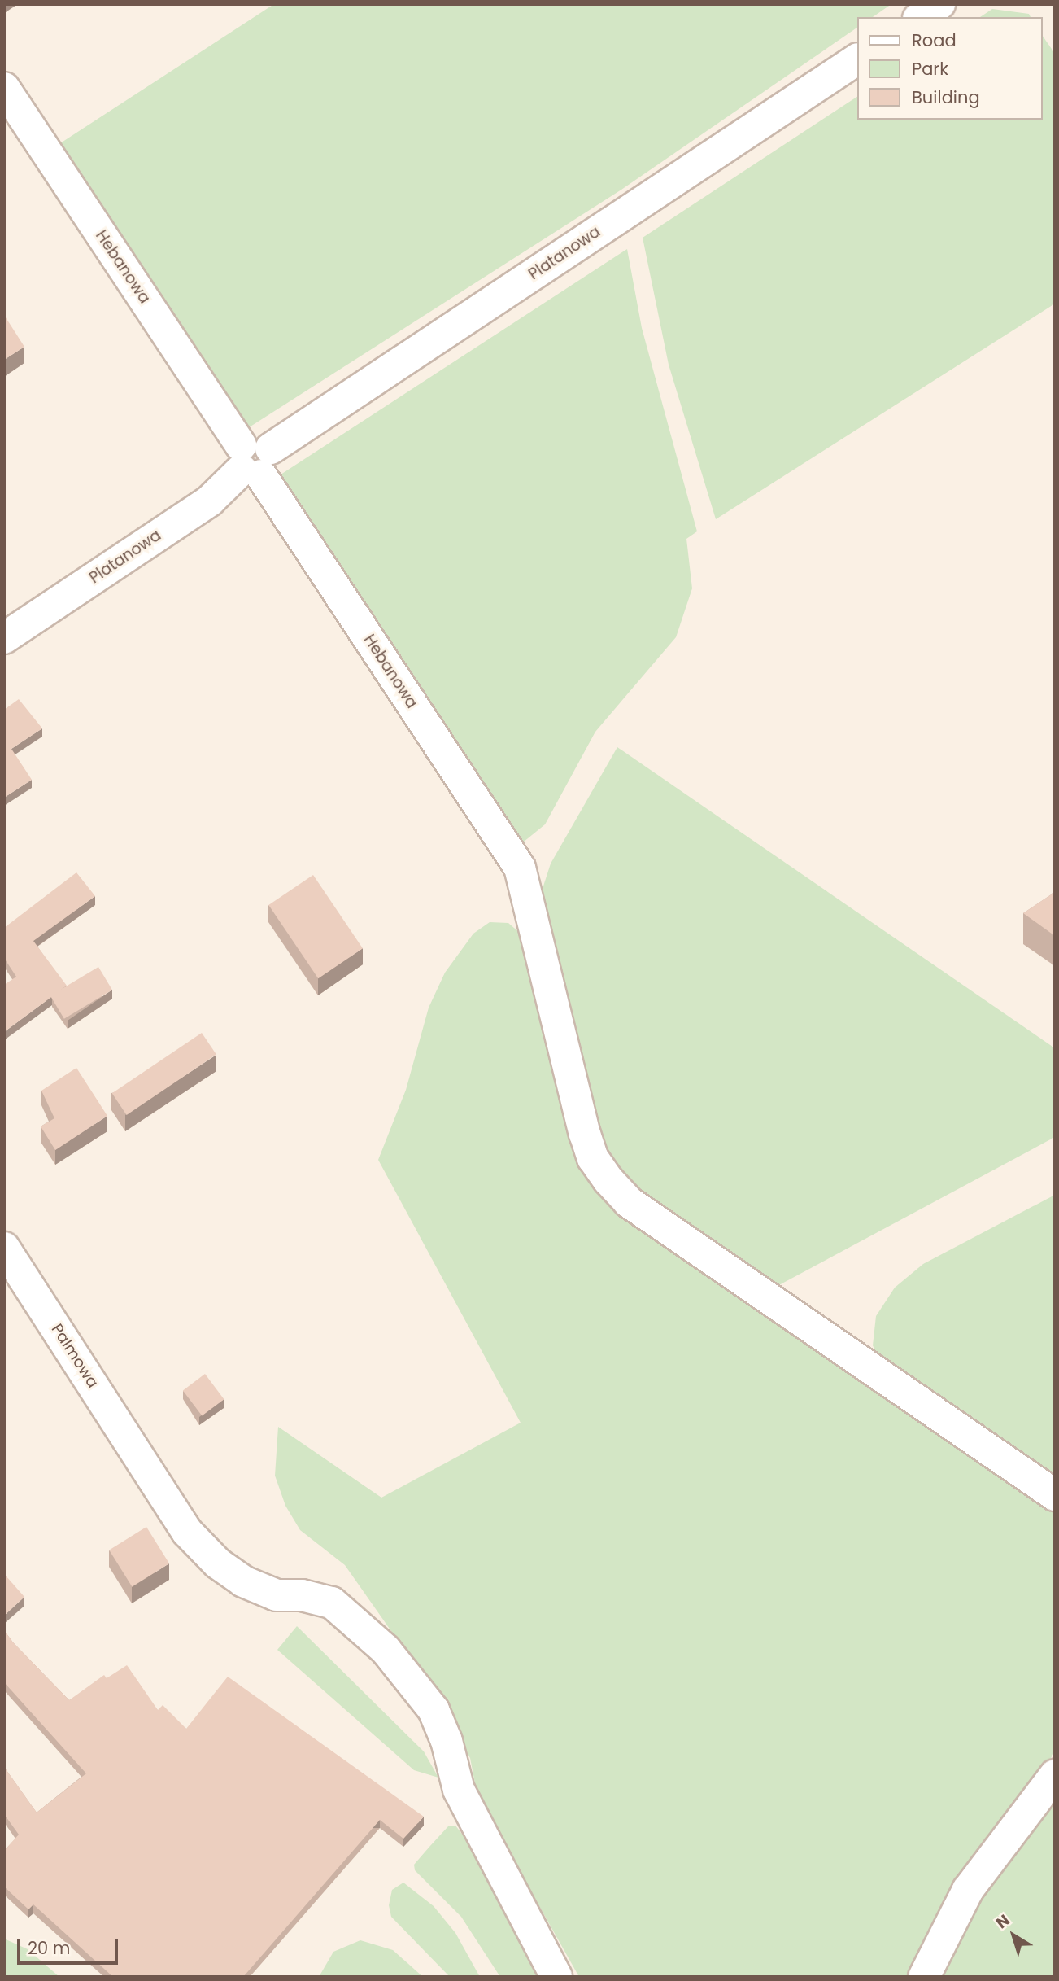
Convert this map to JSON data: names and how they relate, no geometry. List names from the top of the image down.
{
  "streets": {
    "street": ["Platanowa", "Hebanowa", "Palmowa"]
  },
  "crossings": [
    ["Platanowa", "Hebanowa"]
  ],
  "legend": ["Road", "Park", "Building"],
  "scale_bar": "20 m",
  "north": "top left"
}
